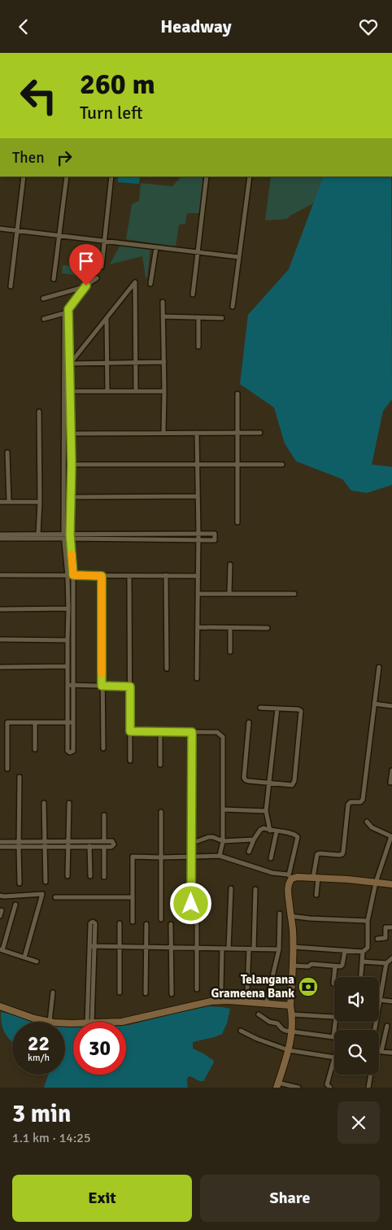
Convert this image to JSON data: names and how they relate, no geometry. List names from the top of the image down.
{
  "places": {
    "bank": ["Telangana Grameena Bank"]
  },
  "page": {
    "header": "Headway",
    "turn": ["260 m", "Turn left"],
    "then": "Then",
    "speed": "22 km/h",
    "limit": "30",
    "heading": ["3 min", "1.1 km · 14:25"],
    "buttons": ["Exit", "Share"]
  }
}
